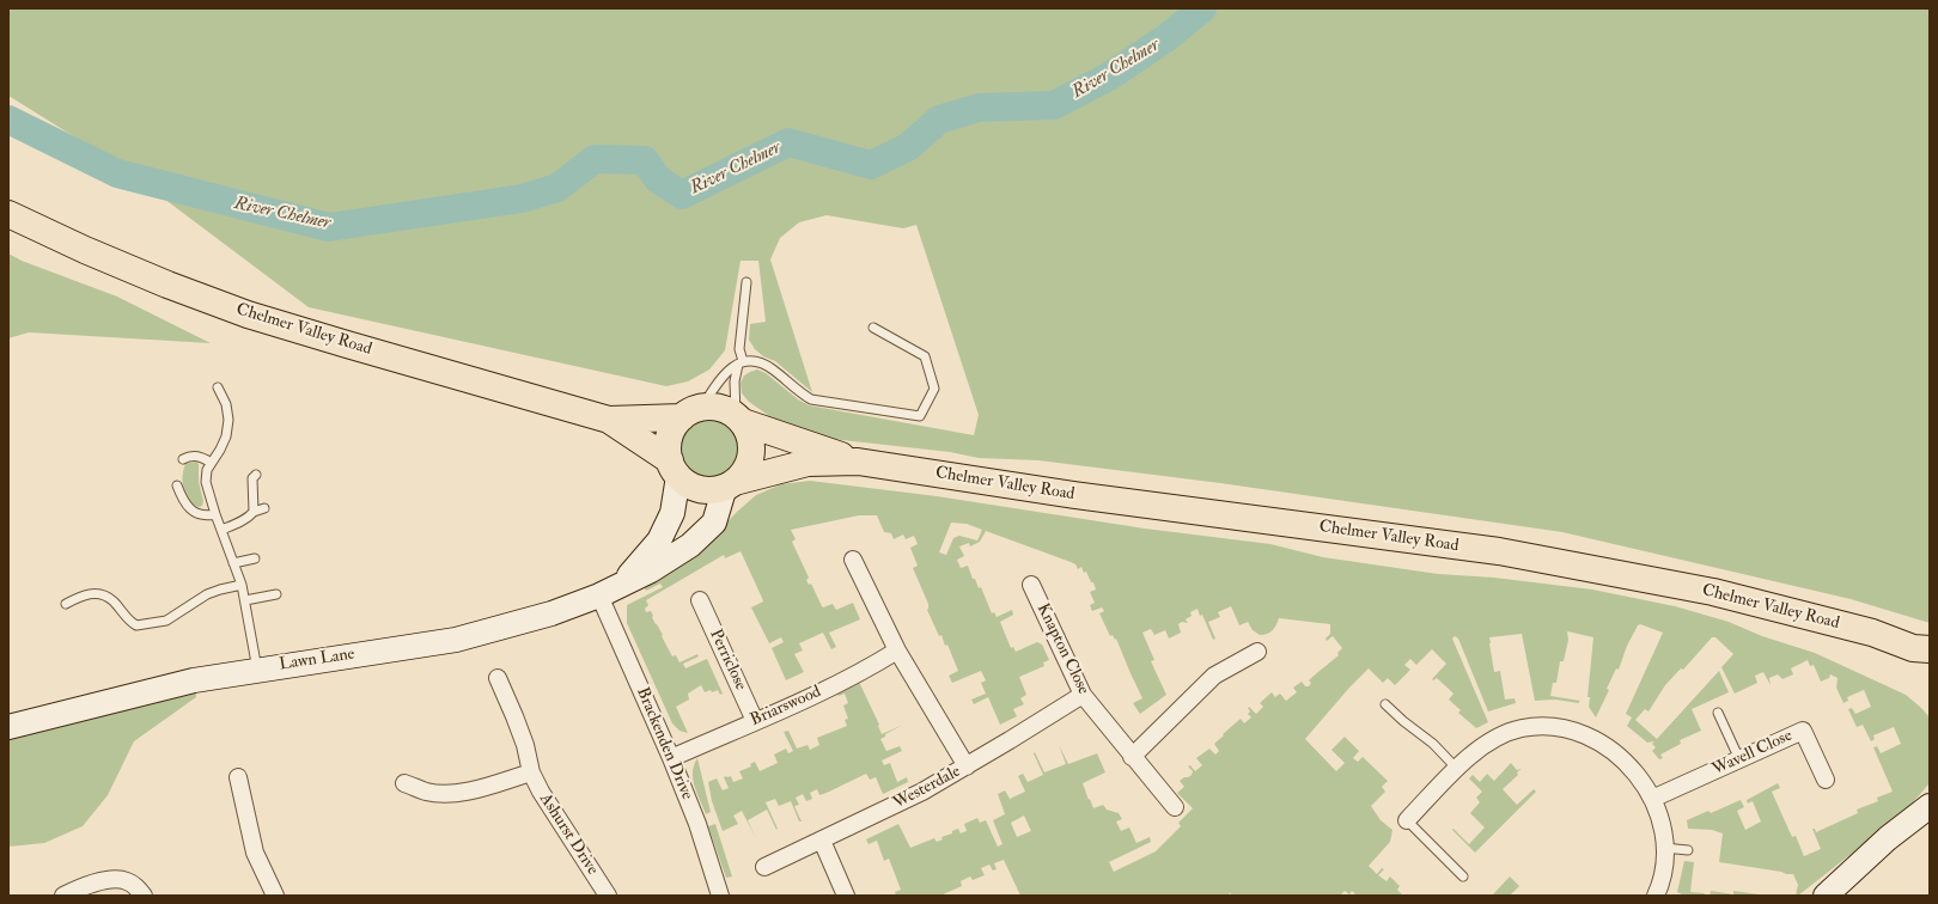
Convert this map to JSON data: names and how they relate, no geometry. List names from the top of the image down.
{
  "streets": {
    "main road": ["Chelmer Valley Road"],
    "street": [
      "Knapton Close",
      "Lawn Lane",
      "Perriclose",
      "Briarswood",
      "Brackenden Drive",
      "Wavell Close",
      "Westerdale",
      "Ashurst Drive"
    ]
  },
  "crossings": [
    ["Chelmer Valley Road", "Lawn Lane"],
    ["Knapton Close", "Westerdale"],
    ["Lawn Lane", "Brackenden Drive"],
    ["Perriclose", "Briarswood"],
    ["Briarswood", "Brackenden Drive"]
  ],
  "water": ["River Chelmer"]
}
